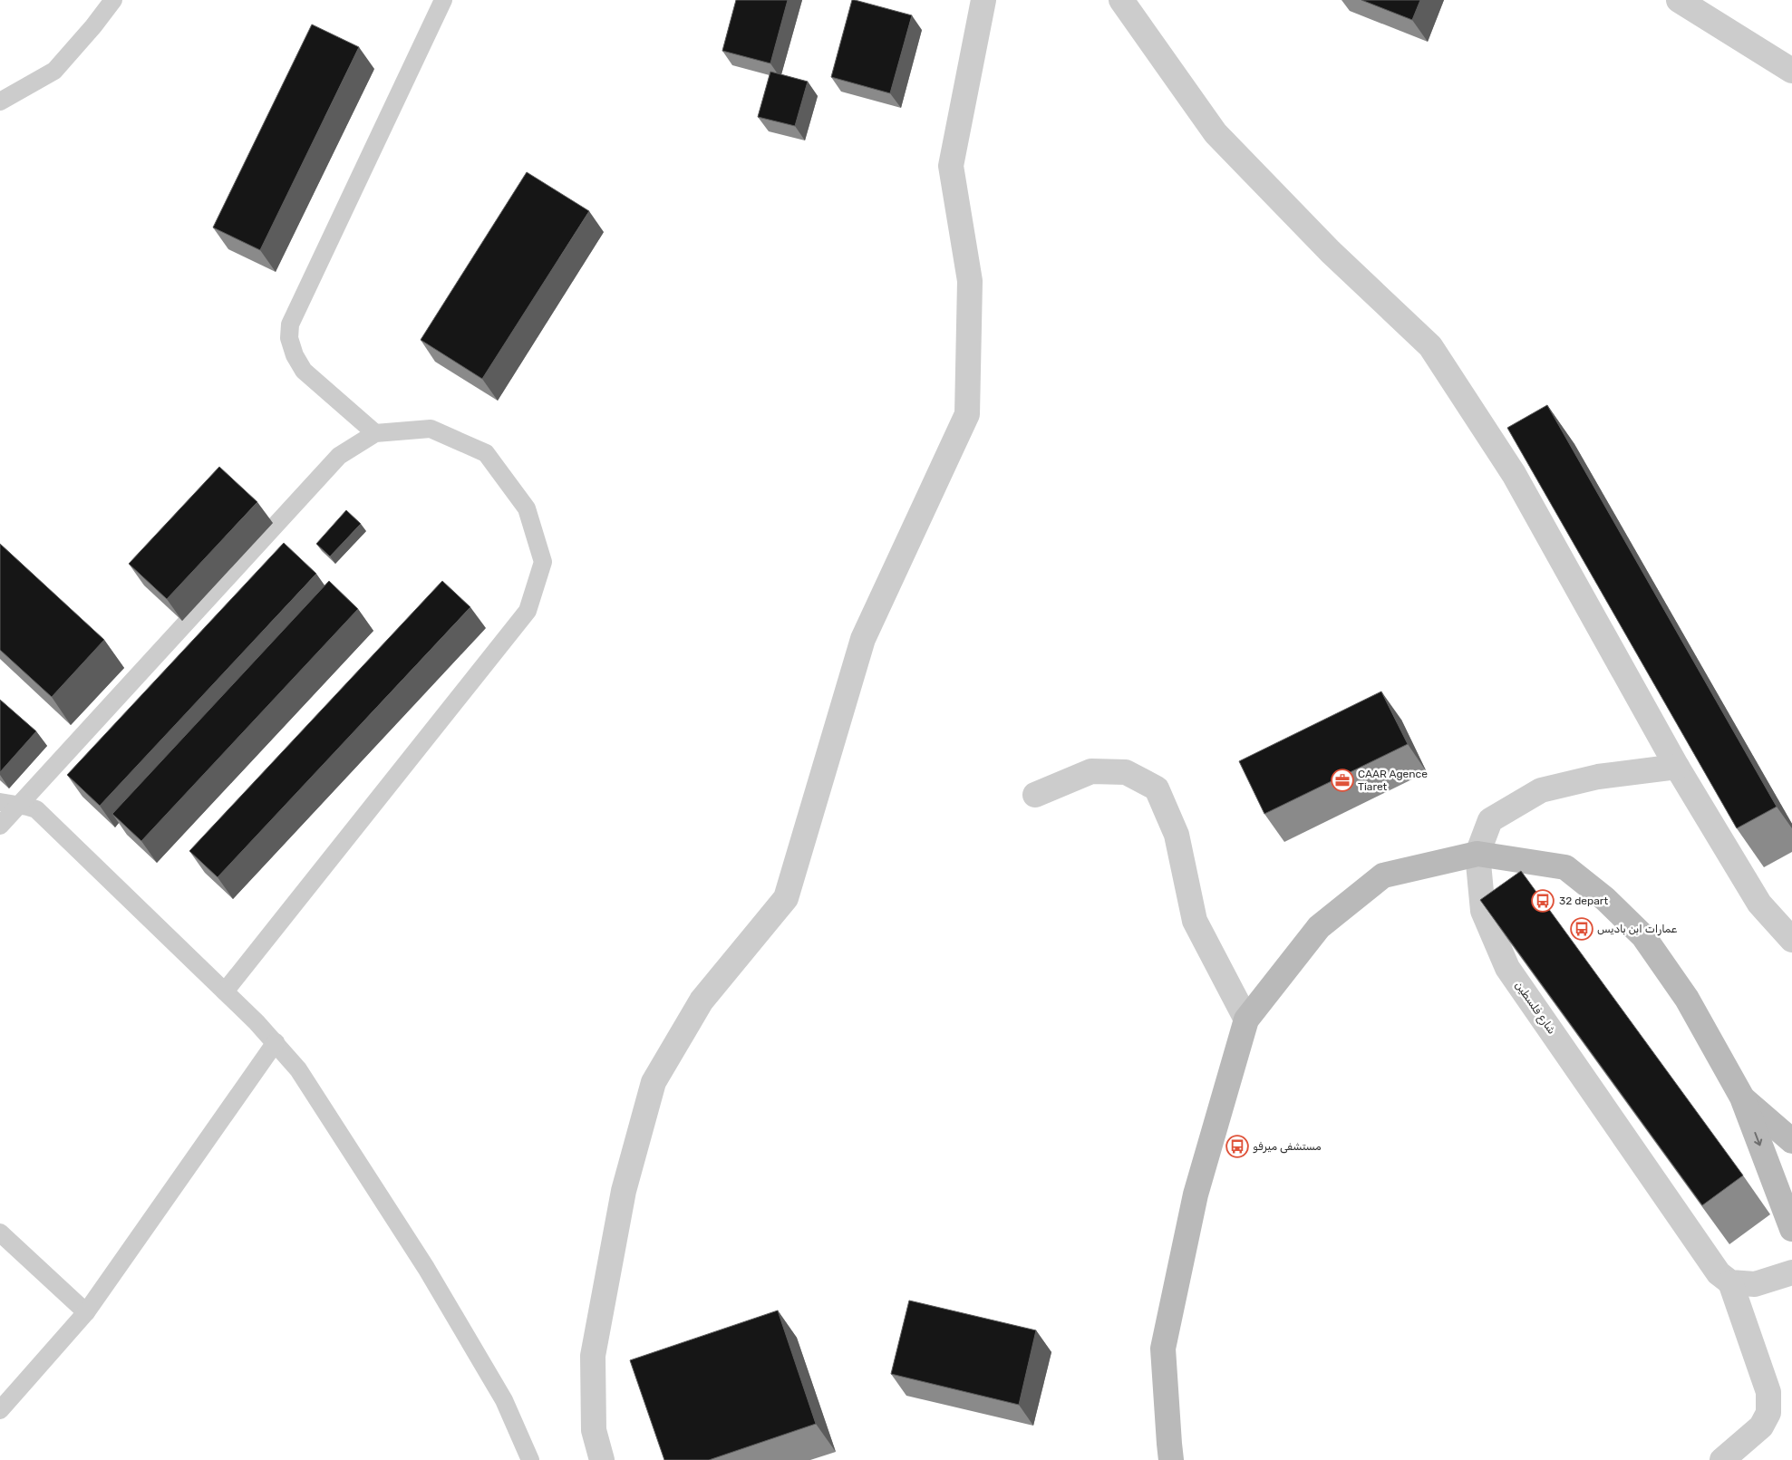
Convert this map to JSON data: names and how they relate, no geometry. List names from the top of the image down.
{
  "streets": {
    "street": ["شارع فلسطين"]
  },
  "places": {
    "office": ["CAAR Agence Tiaret"],
    "bus stop": ["32 depart", "عمارات ابن باديس", "مستشفى ميرفو"]
  }
}
